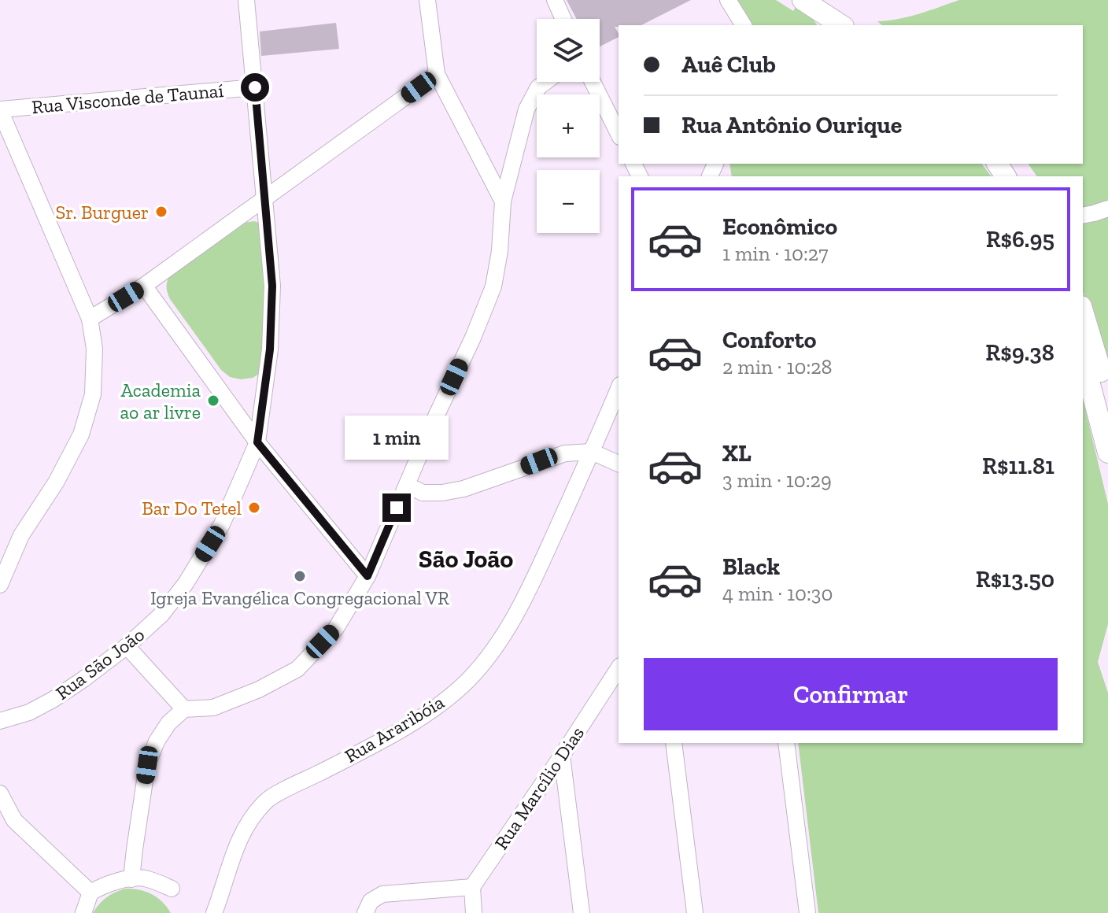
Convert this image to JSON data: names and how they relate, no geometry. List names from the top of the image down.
{
  "streets": {
    "street": [
      "Rua Visconde de Taunaí",
      "Rua São João",
      "Rua Araribóia",
      "Rua Marcílio Dias"
    ]
  },
  "crossings": [
    ["Rua Visconde de Taunaí", "Rua São João"]
  ],
  "districts": ["São João"],
  "places": [
    "Sr. Burguer",
    "Academia ao ar livre",
    "Bar Do Tetel",
    "Igreja Evangélica Congregacional VR"
  ],
  "page": {
    "map_buttons": ["+", "−"],
    "banner": ["Auê Club", "Rua Antônio Ourique"],
    "list": [
      {
        "name": "Econômico",
        "note": "1 min · 10:27",
        "value": "R$6.95"
      },
      {
        "name": "Conforto",
        "note": "2 min · 10:28",
        "value": "R$9.38"
      },
      {
        "name": "XL",
        "note": "3 min · 10:29",
        "value": "R$11.81"
      },
      {
        "name": "Black",
        "note": "4 min · 10:30",
        "value": "R$13.50"
      }
    ],
    "bubble": "1 min",
    "buttons": "Confirmar"
  }
}
